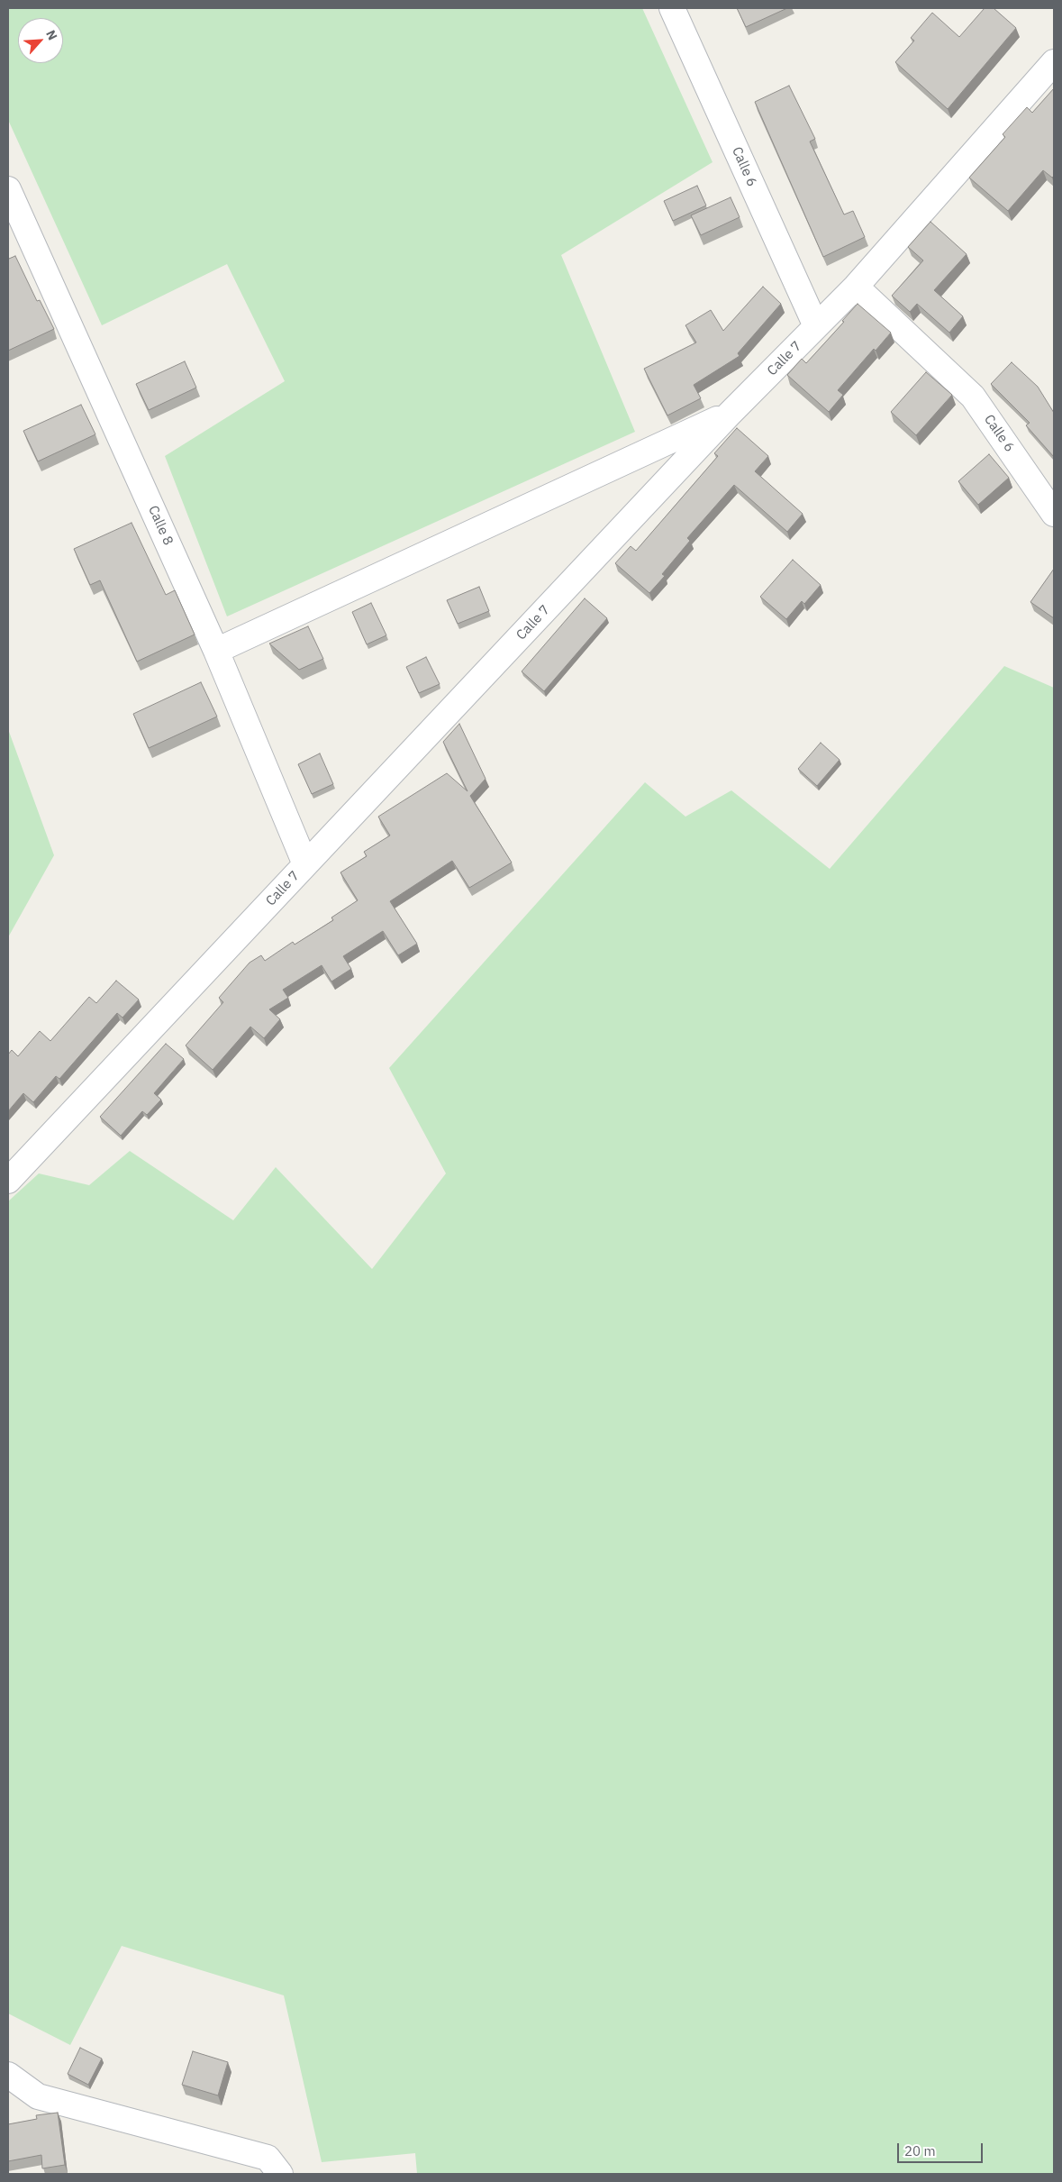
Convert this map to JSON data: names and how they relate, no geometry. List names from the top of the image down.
{
  "streets": {
    "street": ["Calle 6", "Calle 7", "Calle 8"]
  },
  "crossings": [
    ["Calle 6", "Calle 7"],
    ["Calle 7", "Calle 8"]
  ],
  "scale_bar": "20 m",
  "north": "top right"
}
